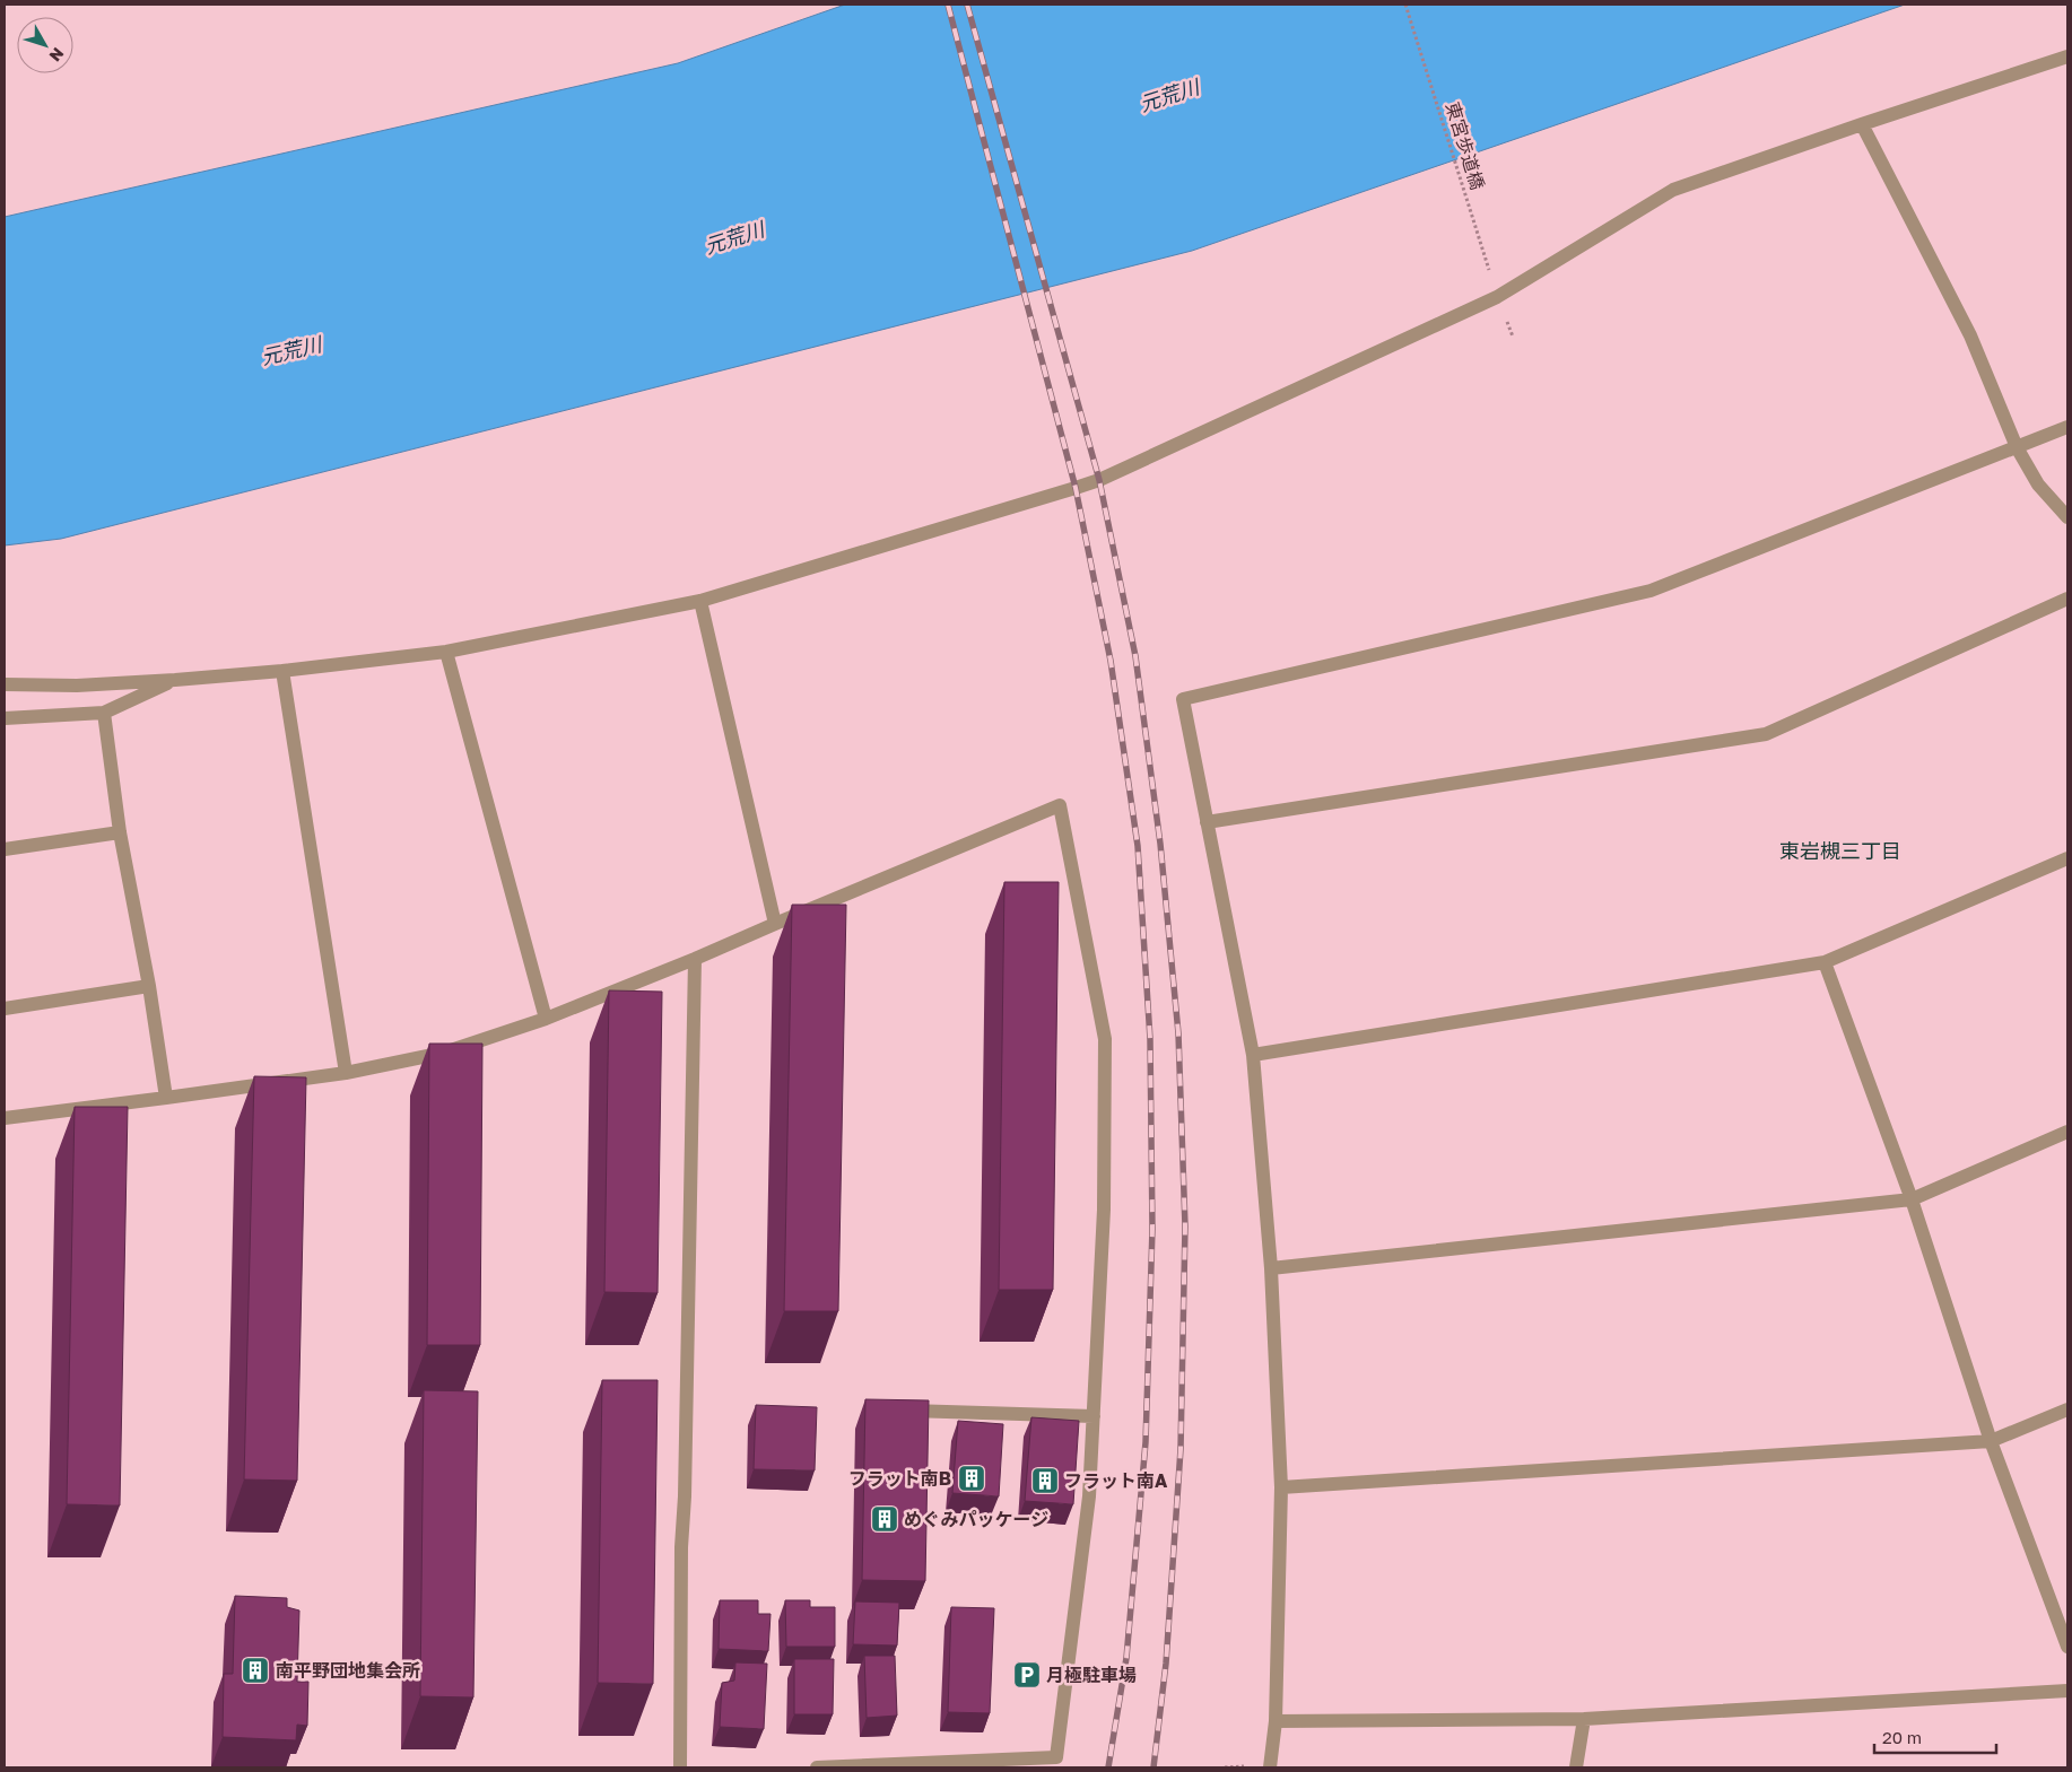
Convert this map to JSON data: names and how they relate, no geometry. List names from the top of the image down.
{
  "streets": {
    "path": ["東宮歩道橋"]
  },
  "districts": ["東岩槻三丁目"],
  "water": ["元荒川"],
  "places": {
    "building": [
      "フラット南B",
      "フラット南A",
      "めぐみパッケージ",
      "南平野団地集会所"
    ],
    "parking": ["月極駐車場"]
  },
  "scale_bar": "20 m",
  "north": "bottom right"
}
